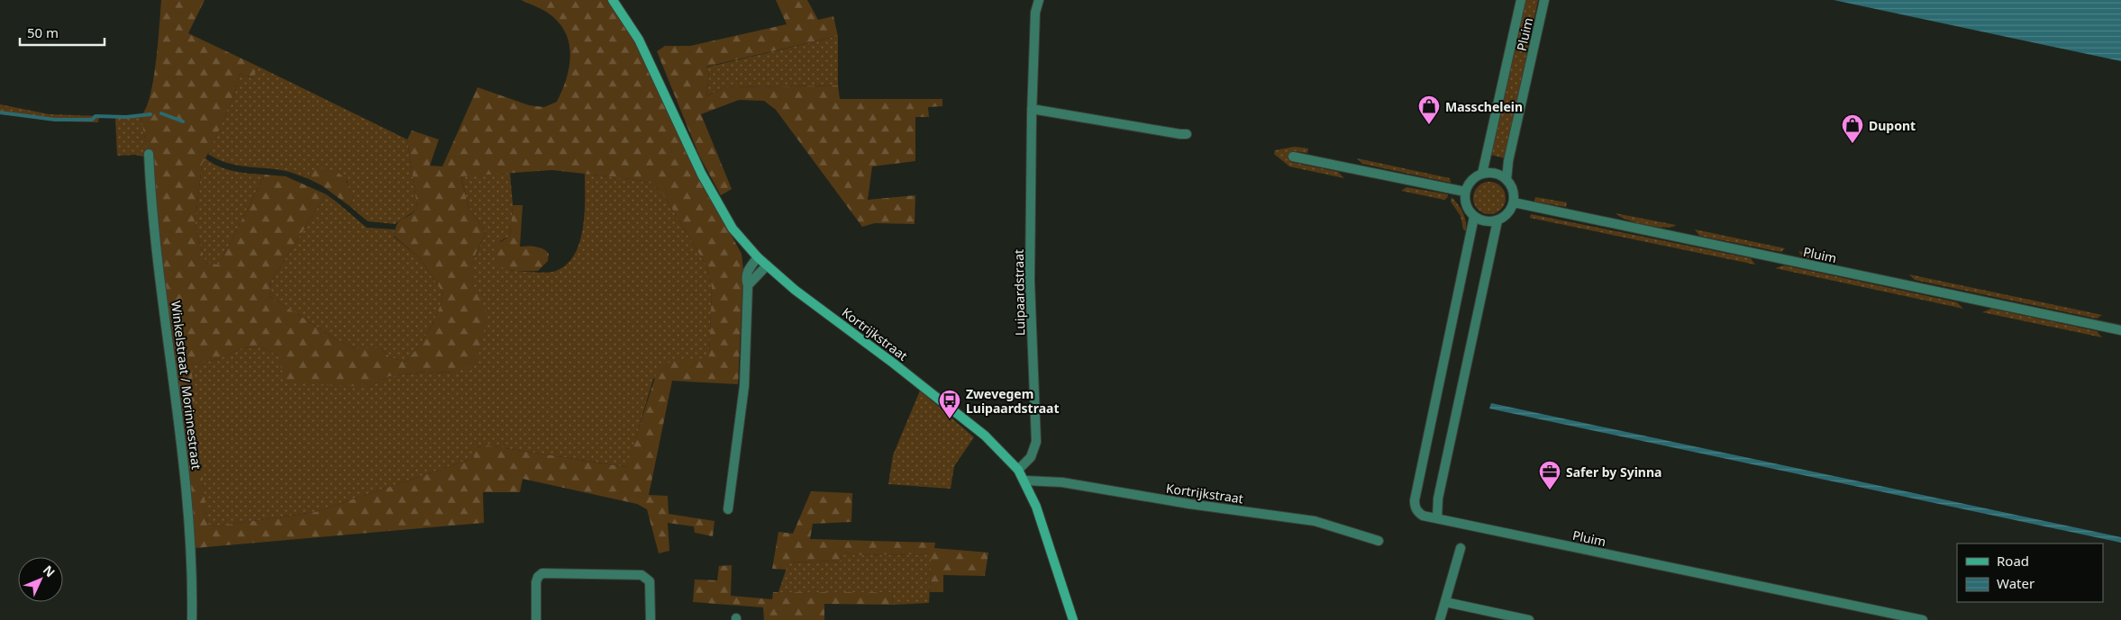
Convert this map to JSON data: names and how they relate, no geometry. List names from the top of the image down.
{
  "streets": {
    "main road": ["Kortrijkstraat"],
    "street": ["Pluim", "Luipaardstraat", "Winkelstraat / Morinnestraat"]
  },
  "crossings": [
    ["Luipaardstraat", "Kortrijkstraat"]
  ],
  "places": {
    "shop": ["Masschelein", "Dupont"],
    "bus stop": ["Zwevegem Luipaardstraat"],
    "office": ["Safer by Syinna"]
  },
  "legend": ["Road", "Water"],
  "scale_bar": "50 m",
  "north": "top right"
}
